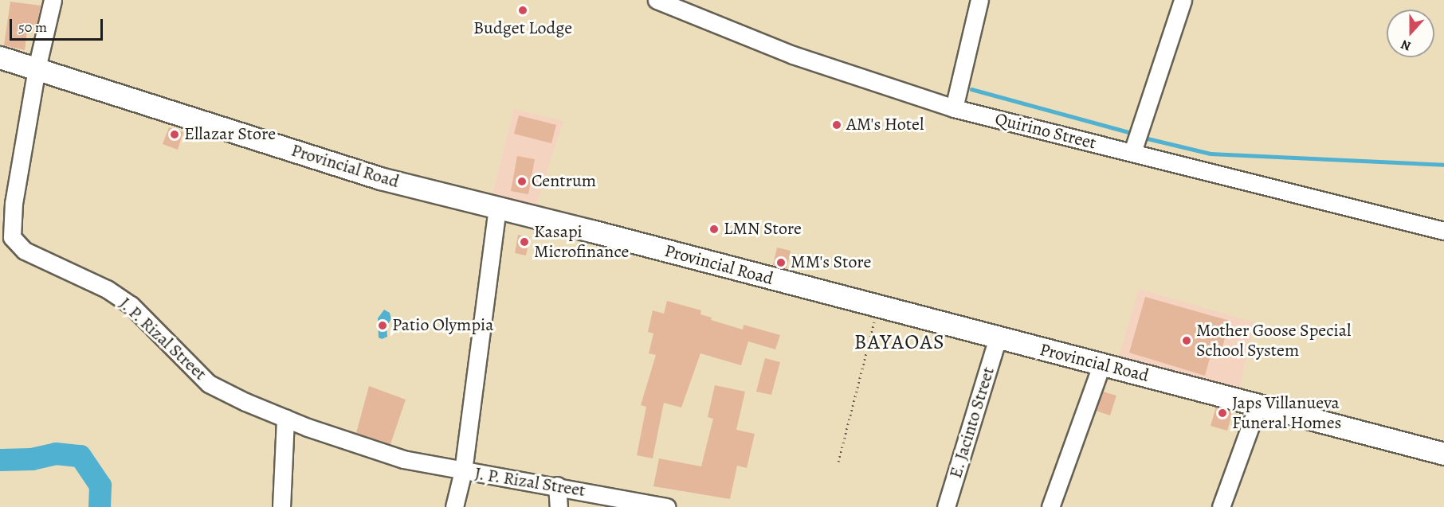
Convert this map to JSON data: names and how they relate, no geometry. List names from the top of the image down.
{
  "streets": {
    "main road": ["Provincial Road"],
    "street": ["Quirino Street", "J. P. Rizal Street", "E. Jacinto Street"]
  },
  "crossings": [
    ["Provincial Road", "J. P. Rizal Street"],
    ["Provincial Road", "E. Jacinto Street"]
  ],
  "districts": ["BAYAOAS"],
  "places": [
    "Budget Lodge",
    "AM's Hotel",
    "Ellazar Store",
    "Centrum",
    "LMN Store",
    "Kasapi Microfinance",
    "MM's Store",
    "Patio Olympia",
    "Mother Goose Special School System",
    "Japs Villanueva Funeral Homes"
  ],
  "scale_bar": "50 m",
  "north": "bottom"
}
